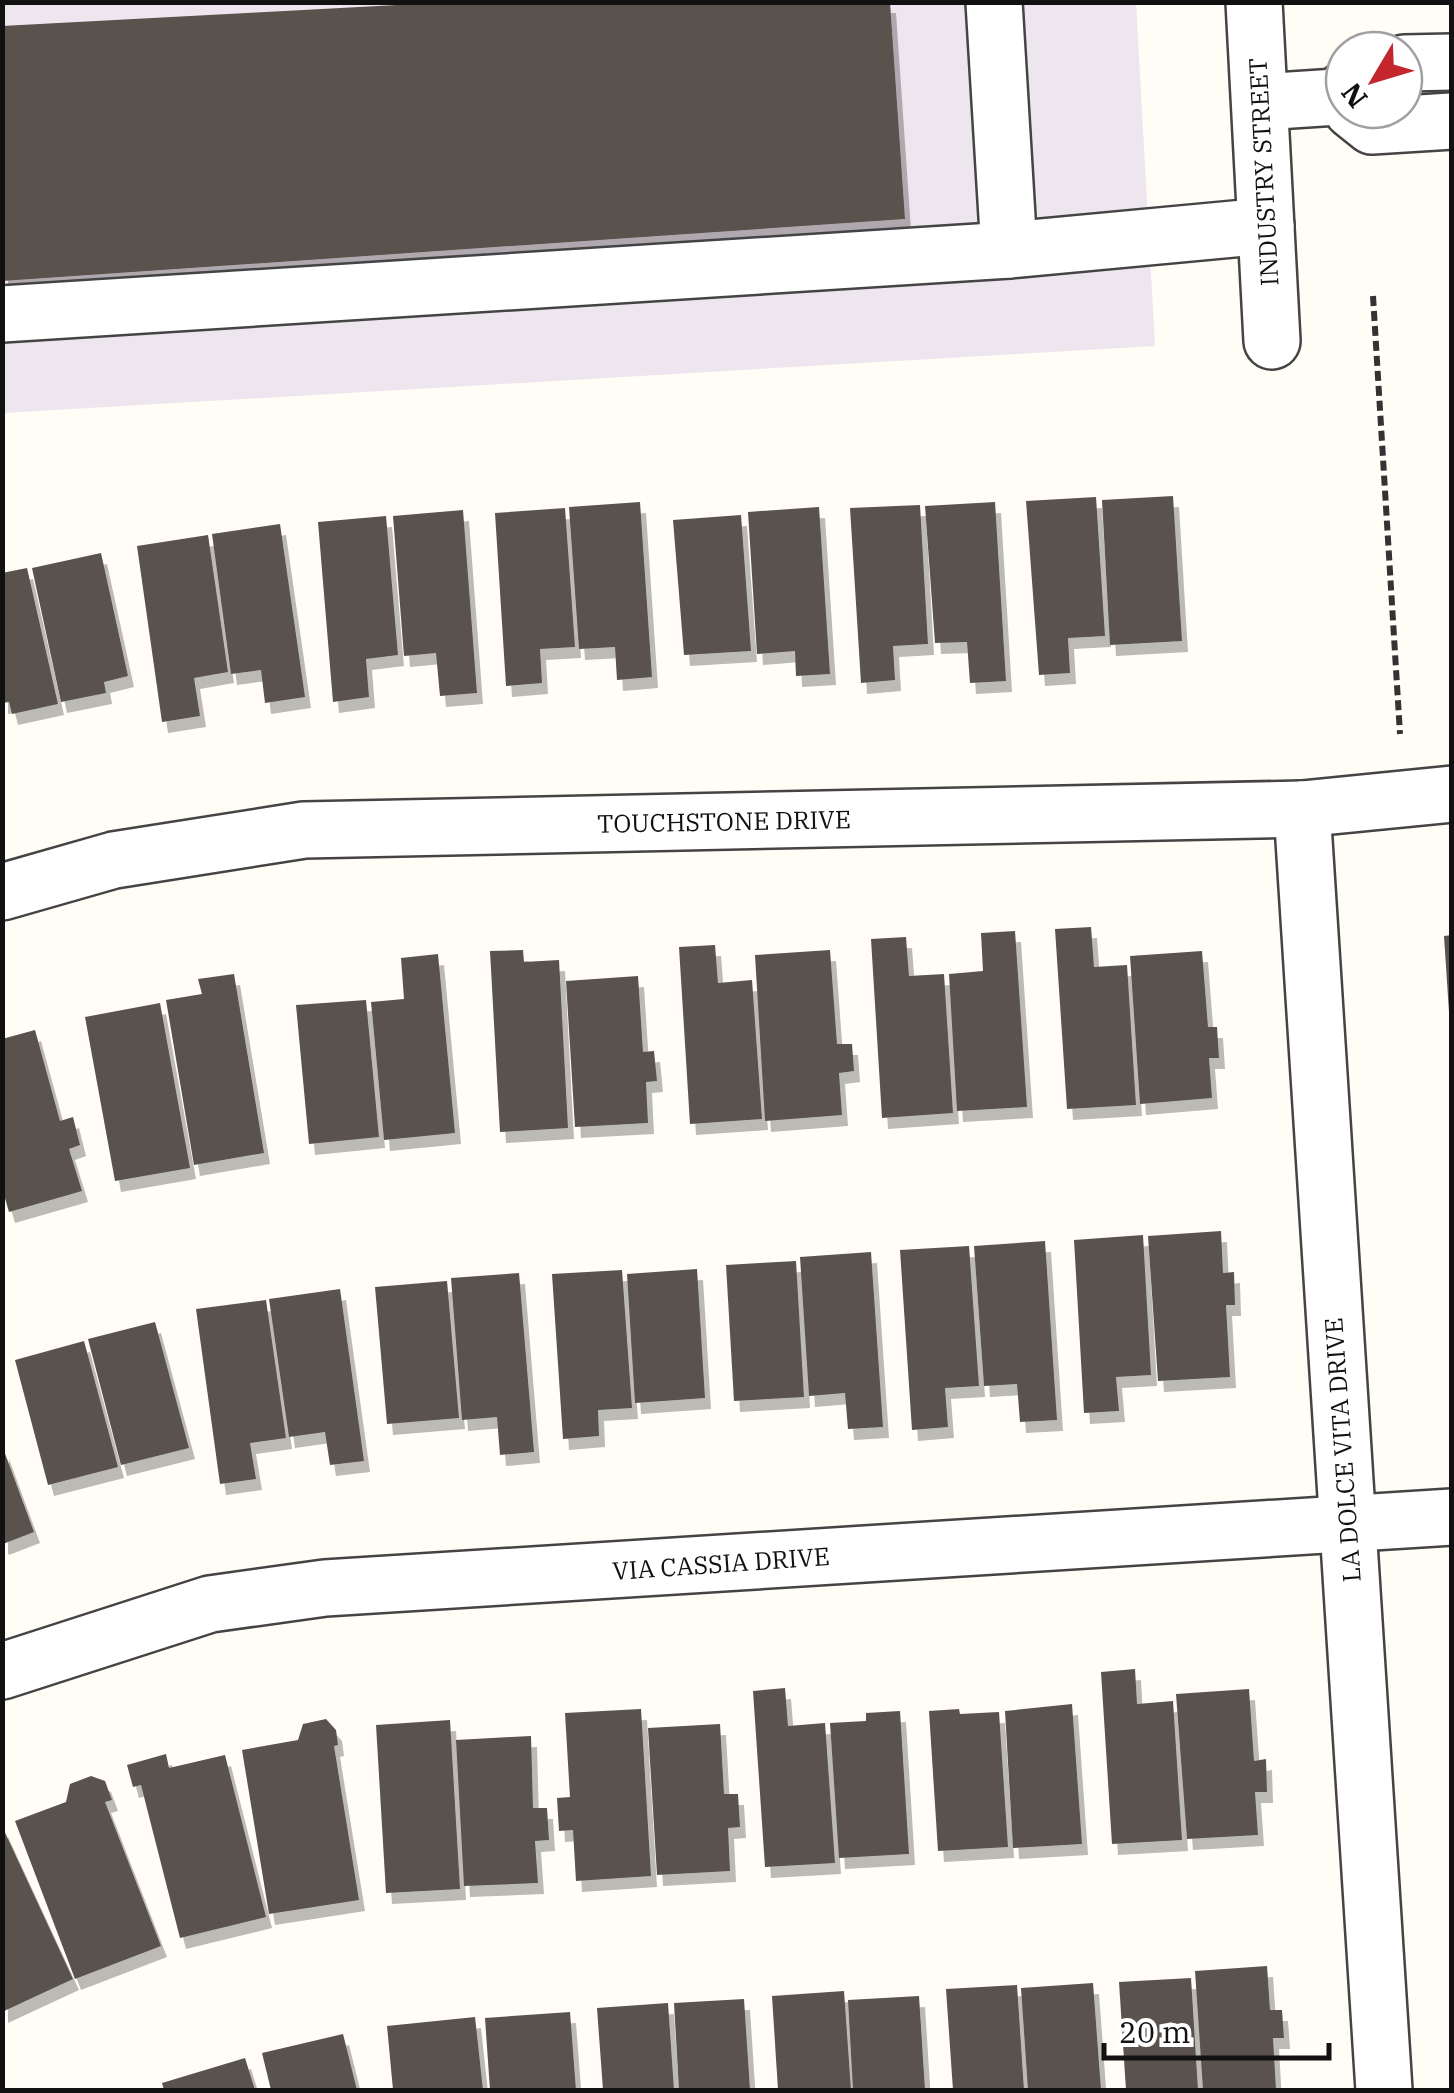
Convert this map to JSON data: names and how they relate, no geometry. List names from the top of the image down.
{
  "streets": {
    "street": [
      "INDUSTRY STREET",
      "TOUCHSTONE DRIVE",
      "LA DOLCE VITA DRIVE",
      "VIA CASSIA DRIVE"
    ]
  },
  "crossings": [
    ["TOUCHSTONE DRIVE", "LA DOLCE VITA DRIVE"],
    ["LA DOLCE VITA DRIVE", "VIA CASSIA DRIVE"]
  ],
  "scale_bar": "20 m",
  "north": "bottom left"
}
